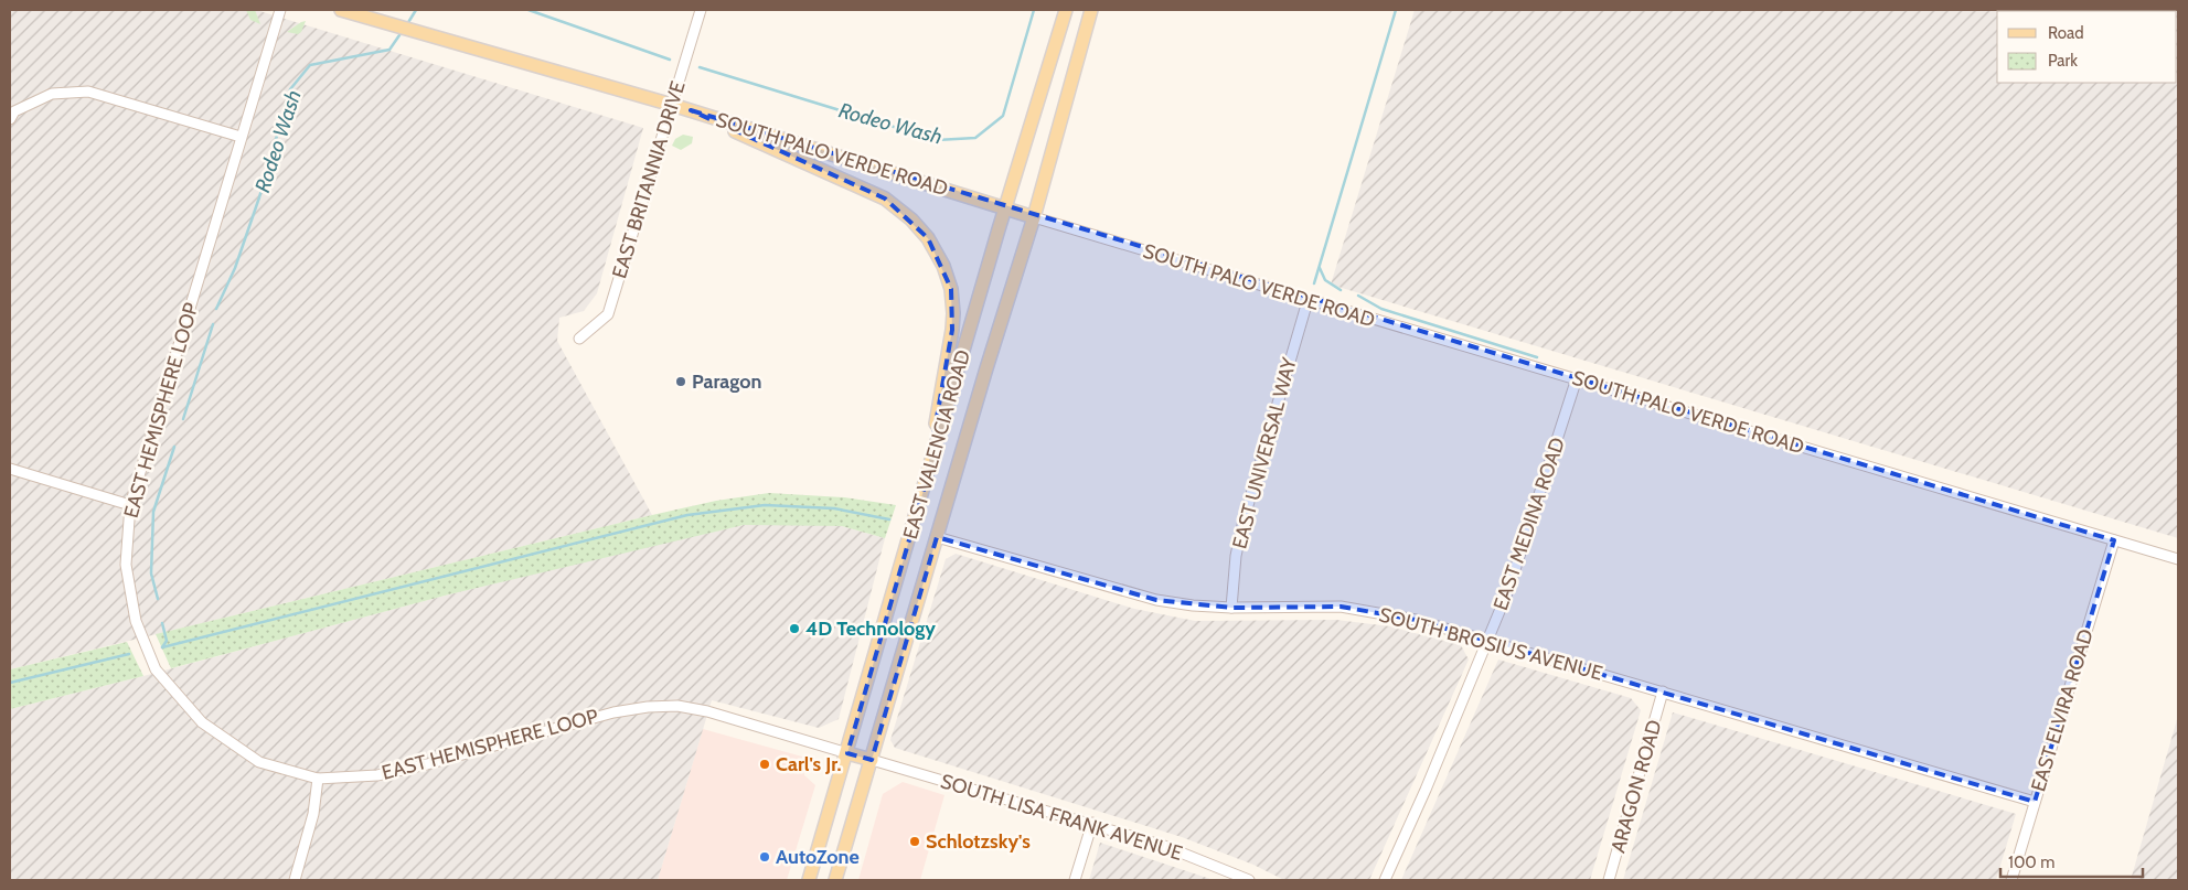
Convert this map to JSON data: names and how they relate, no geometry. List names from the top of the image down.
{
  "streets": {
    "main road": ["SOUTH PALO VERDE ROAD", "EAST VALENCIA ROAD"],
    "street": [
      "EAST BRITANNIA DRIVE",
      "EAST HEMISPHERE LOOP",
      "EAST UNIVERSAL WAY",
      "EAST MEDINA ROAD",
      "SOUTH BROSIUS AVENUE",
      "EAST ELVIRA ROAD",
      "ARAGON ROAD",
      "SOUTH LISA FRANK AVENUE"
    ]
  },
  "crossings": [
    ["SOUTH PALO VERDE ROAD", "EAST BRITANNIA DRIVE"],
    ["SOUTH PALO VERDE ROAD", "EAST VALENCIA ROAD"],
    ["SOUTH PALO VERDE ROAD", "EAST UNIVERSAL WAY"],
    ["SOUTH PALO VERDE ROAD", "EAST MEDINA ROAD"],
    ["SOUTH PALO VERDE ROAD", "EAST ELVIRA ROAD"],
    ["EAST HEMISPHERE LOOP", "EAST VALENCIA ROAD"],
    ["EAST VALENCIA ROAD", "SOUTH BROSIUS AVENUE"],
    ["EAST VALENCIA ROAD", "SOUTH LISA FRANK AVENUE"],
    ["EAST UNIVERSAL WAY", "SOUTH BROSIUS AVENUE"],
    ["EAST MEDINA ROAD", "SOUTH BROSIUS AVENUE"],
    ["SOUTH BROSIUS AVENUE", "EAST ELVIRA ROAD"],
    ["SOUTH BROSIUS AVENUE", "ARAGON ROAD"]
  ],
  "water": ["Rodeo Wash"],
  "places": [
    "Paragon",
    "4D Technology",
    "Carl's Jr.",
    "Schlotzsky's",
    "AutoZone"
  ],
  "legend": ["Road", "Park"],
  "scale_bar": "100 m"
}
